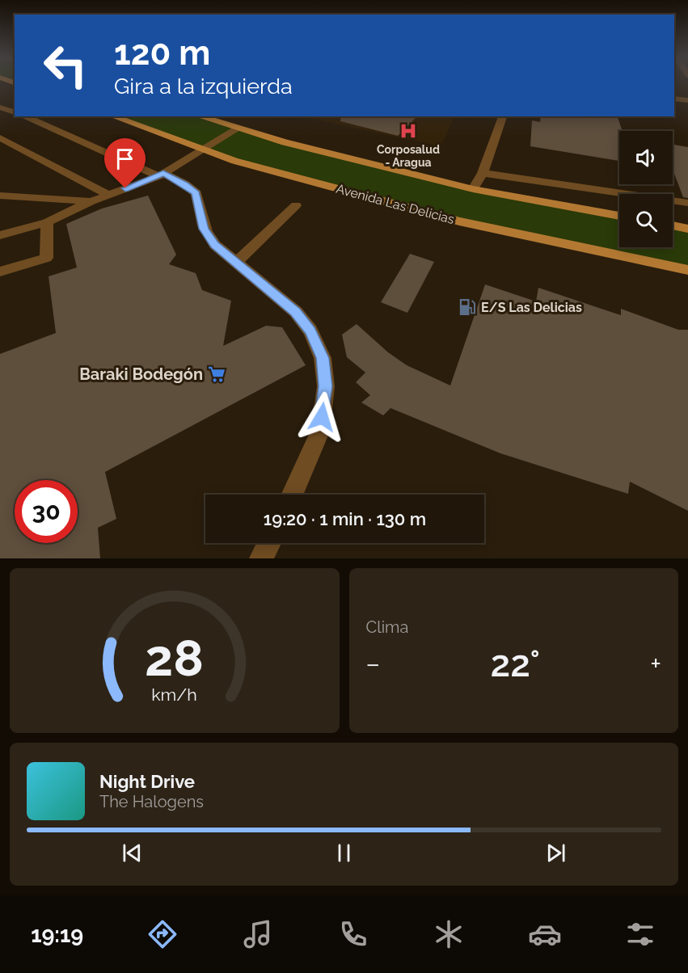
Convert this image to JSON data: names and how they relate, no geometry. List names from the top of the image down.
{
  "streets": {
    "main road": ["Avenida Las Delicias"]
  },
  "places": {
    "hospital": ["Corposalud - Aragua"],
    "fuel station": ["E/S Las Delicias"],
    "supermarket": ["Baraki Bodegón"]
  },
  "page": {
    "turn": ["120 m", "Gira a la izquierda"],
    "limit": "30",
    "trip": "19:20 · 1 min · 130 m",
    "tile": "Clima",
    "heat": ["−", "22°", "+"],
    "song": ["Night Drive", "The Halogens"],
    "tabs": "19:19",
    "gauge": ["28", "km/h"]
  }
}
